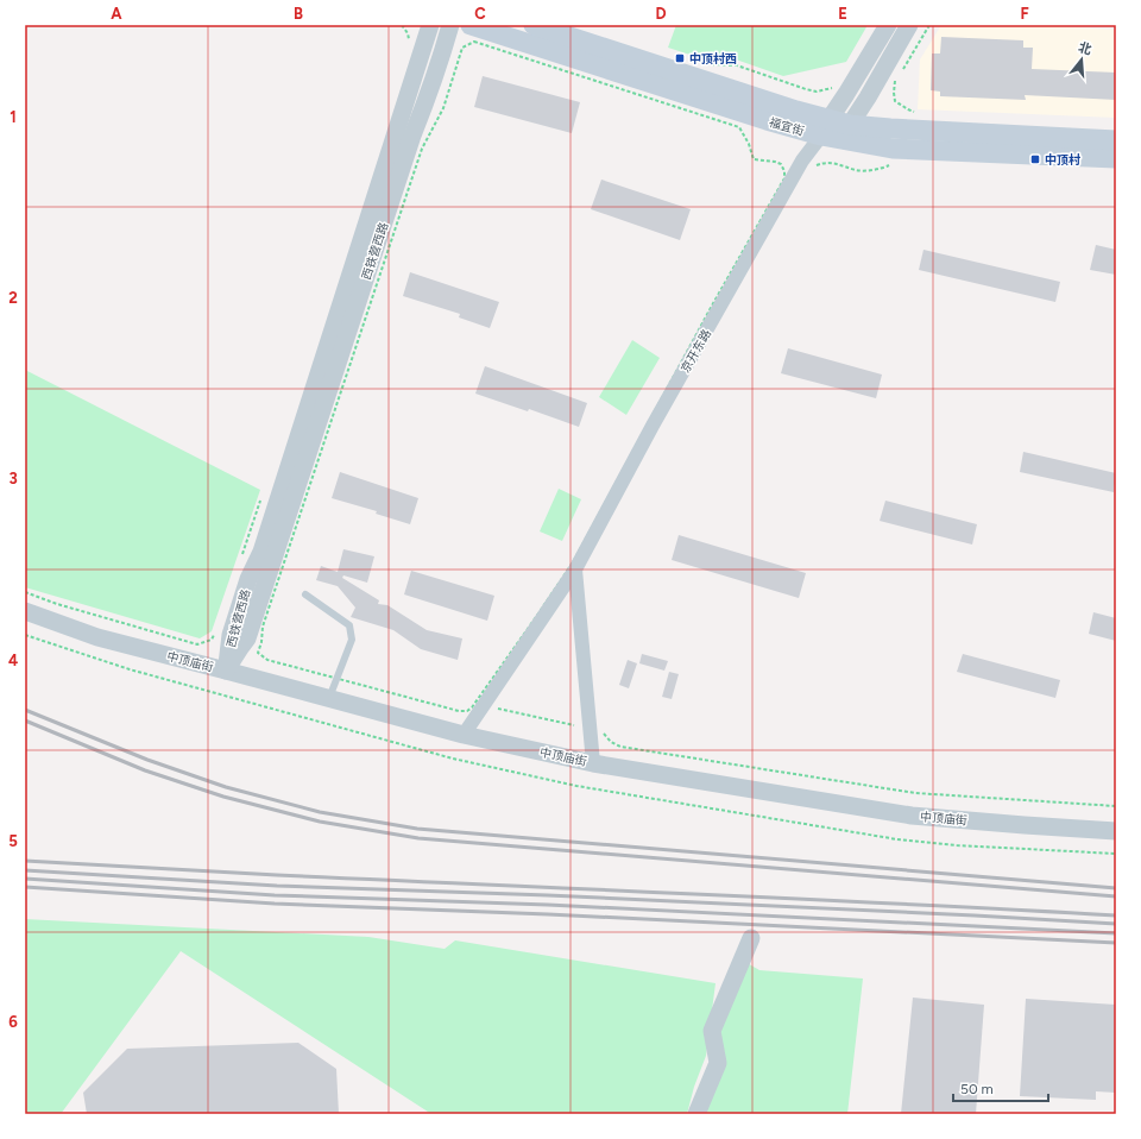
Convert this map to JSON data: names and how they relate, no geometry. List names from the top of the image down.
{
  "streets": {
    "main road": ["福宜街"],
    "street": ["西铁营西路", "京开东路", "中顶庙街"]
  },
  "crossings": [
    ["福宜街", "京开东路"],
    ["西铁营西路", "中顶庙街"]
  ],
  "places": {
    "transit": ["中顶村西", "中顶村"]
  },
  "scale_bar": "50 m",
  "north": "top",
  "grid": {
    "columns": [
      "A",
      "B",
      "C",
      "D",
      "E",
      "F"
    ],
    "rows": [
      "1",
      "2",
      "3",
      "4",
      "5",
      "6"
    ]
  }
}
